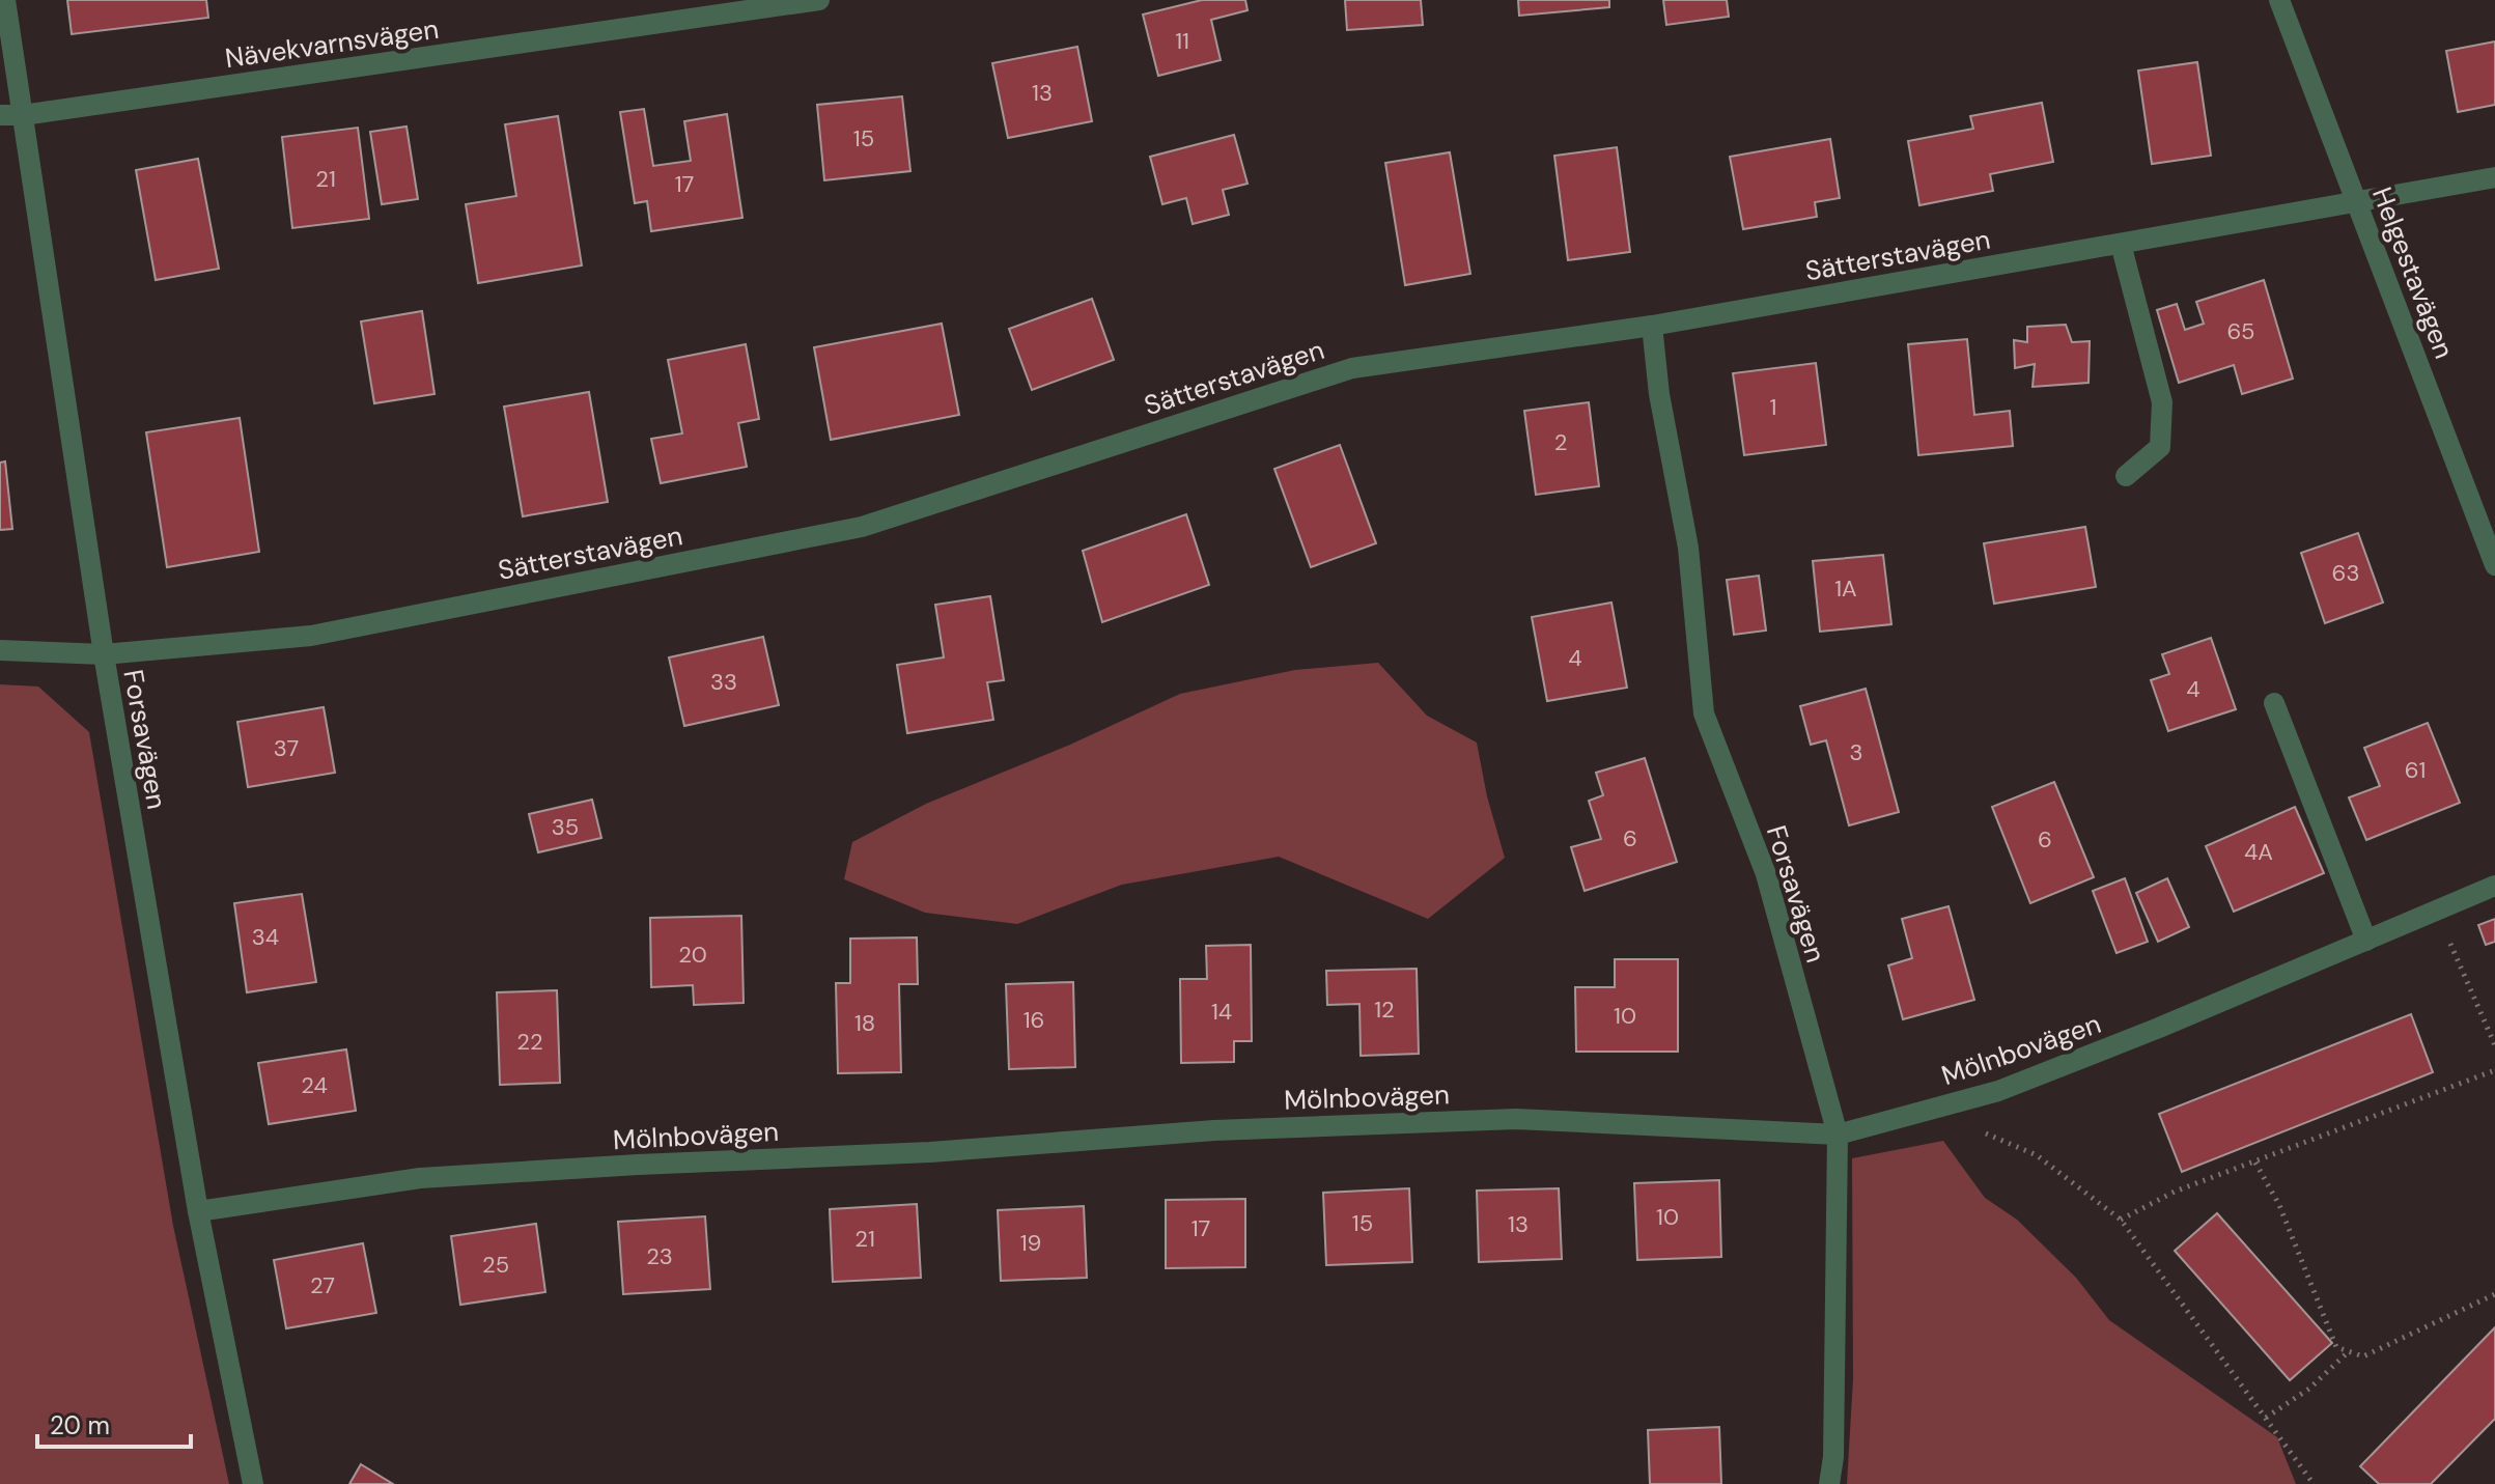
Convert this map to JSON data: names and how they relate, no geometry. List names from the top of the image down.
{
  "streets": {
    "street": [
      "Nävekvarnsvägen",
      "Sätterstavägen",
      "Helgestavägen",
      "Forsavägen",
      "Mölnbovägen"
    ]
  },
  "crossings": [
    ["Nävekvarnsvägen", "Forsavägen"],
    ["Sätterstavägen", "Helgestavägen"],
    ["Sätterstavägen", "Forsavägen"],
    ["Forsavägen", "Mölnbovägen"]
  ],
  "house_numbers": [
    "11",
    "13",
    "15",
    "21",
    "17",
    "65",
    "1",
    "2",
    "63",
    "1A",
    "4",
    "33",
    "4",
    "37",
    "3",
    "61",
    "35",
    "6",
    "6",
    "4A",
    "34",
    "20",
    "12",
    "14",
    "10",
    "16",
    "18",
    "22",
    "24",
    "10",
    "15",
    "13",
    "17",
    "21",
    "19",
    "23",
    "25",
    "27"
  ],
  "scale_bar": "20 m"
}
